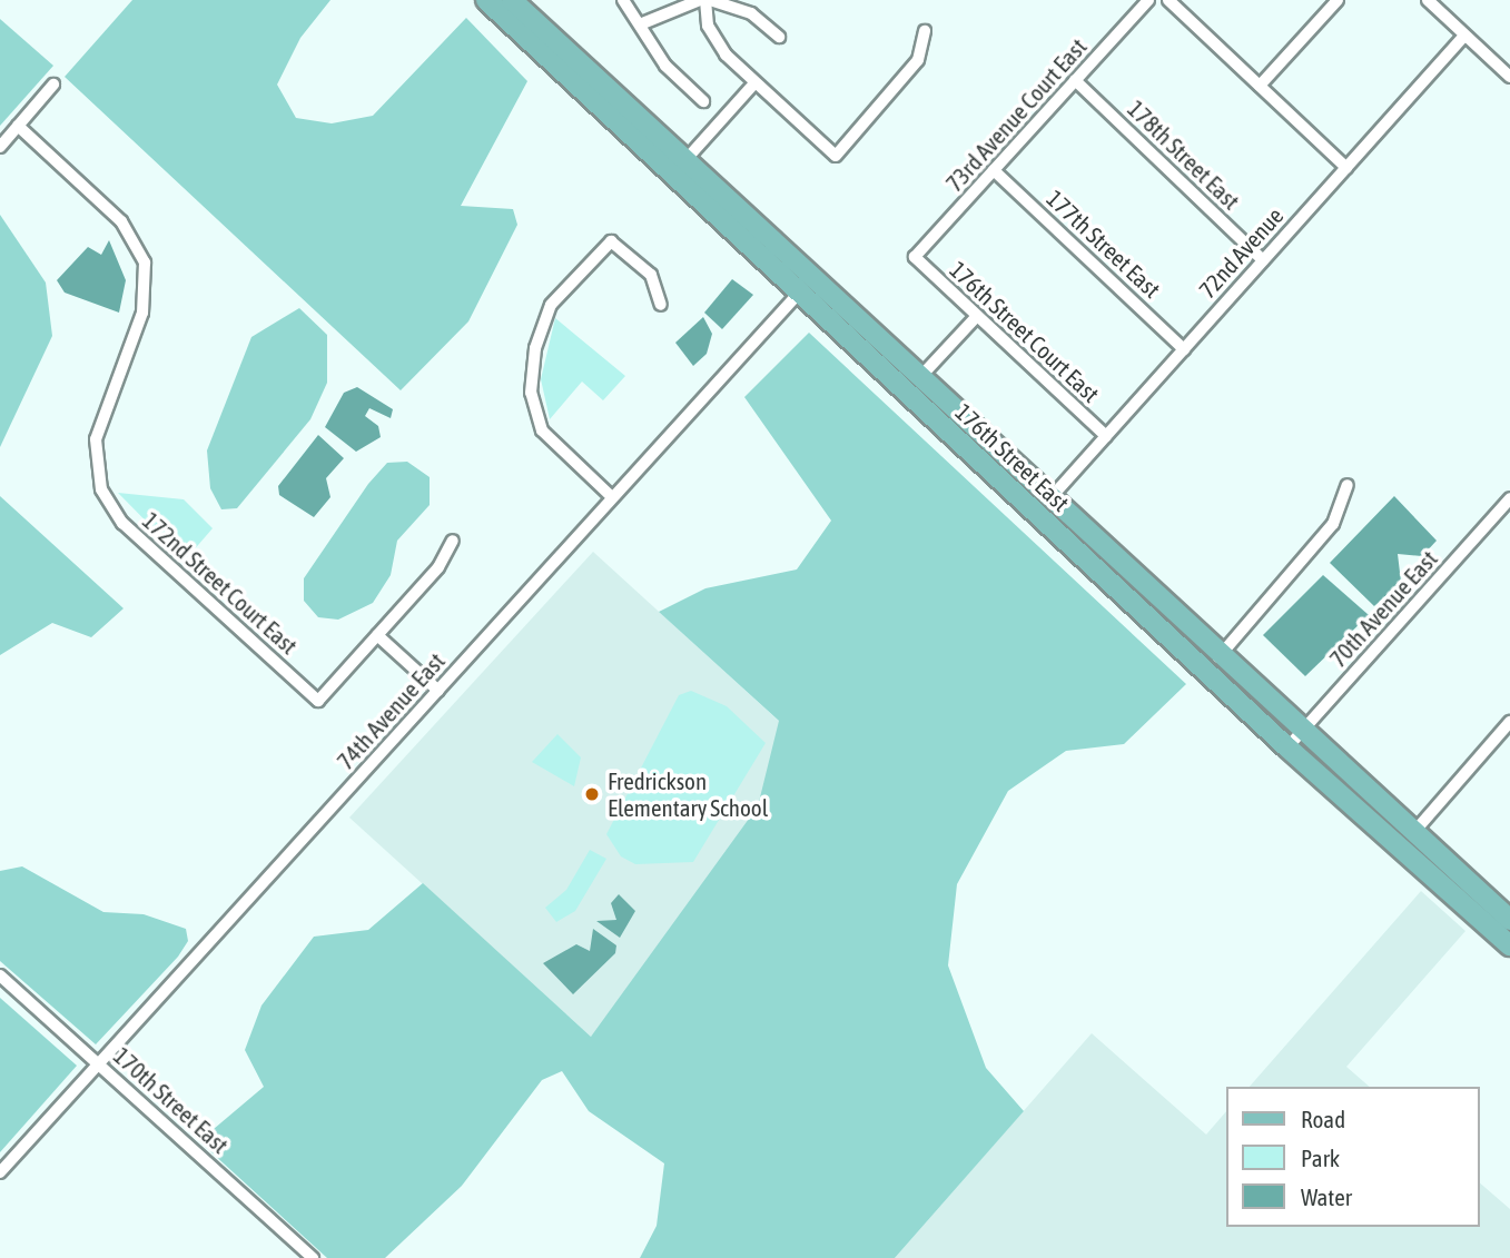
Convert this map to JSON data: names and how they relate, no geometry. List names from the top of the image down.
{
  "streets": {
    "main road": ["176th Street East"],
    "street": [
      "73rd Avenue Court East",
      "178th Street East",
      "177th Street East",
      "72nd Avenue",
      "176th Street Court East",
      "172nd Street Court East",
      "70th Avenue East",
      "74th Avenue East",
      "170th Street East"
    ]
  },
  "crossings": [
    ["73rd Avenue Court East", "178th Street East"],
    ["73rd Avenue Court East", "177th Street East"],
    ["73rd Avenue Court East", "176th Street Court East"],
    ["178th Street East", "72nd Avenue"],
    ["177th Street East", "72nd Avenue"],
    ["72nd Avenue", "176th Street Court East"],
    ["72nd Avenue", "176th Street East"],
    ["176th Street East", "70th Avenue East"],
    ["176th Street East", "74th Avenue East"],
    ["74th Avenue East", "170th Street East"]
  ],
  "places": ["Fredrickson Elementary School"],
  "legend": ["Road", "Park", "Water"]
}
